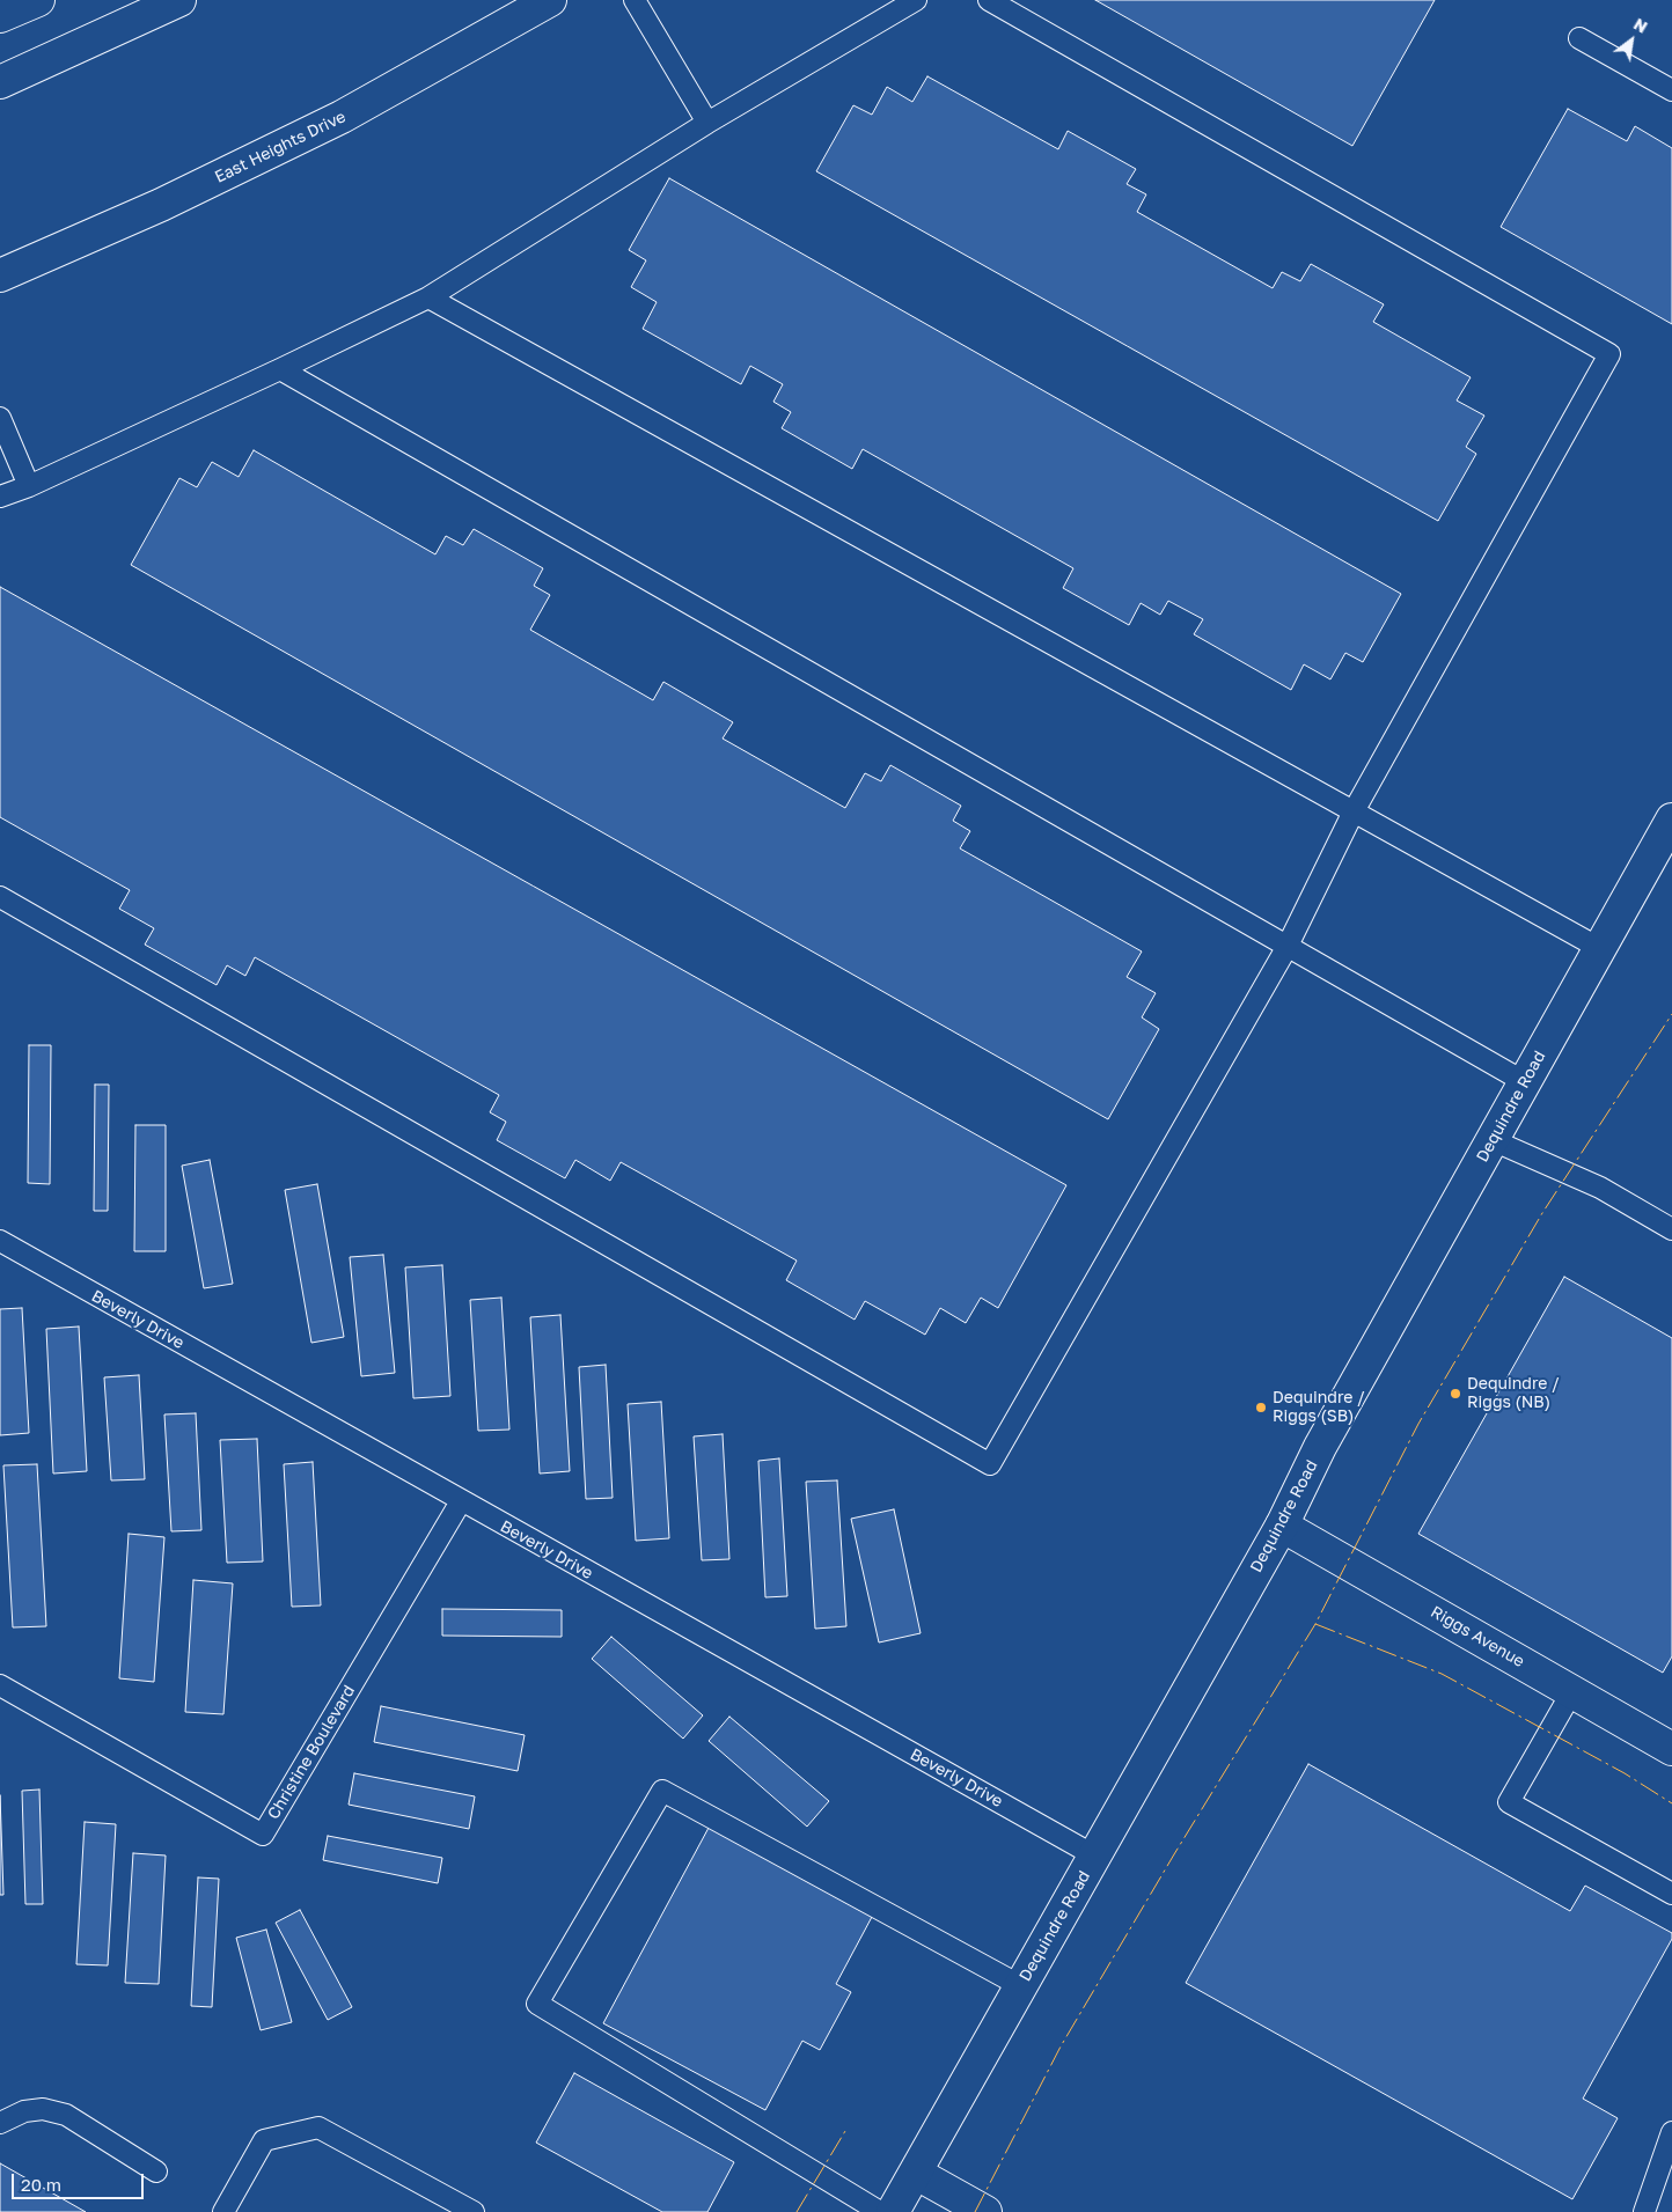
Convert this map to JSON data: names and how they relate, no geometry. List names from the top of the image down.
{
  "streets": {
    "main road": ["East Heights Drive", "Dequindre Road", "Riggs Avenue"],
    "lane": ["Beverly Drive", "Christine Boulevard"]
  },
  "crossings": [
    ["Dequindre Road", "Beverly Drive"],
    ["Dequindre Road", "Riggs Avenue"],
    ["Beverly Drive", "Christine Boulevard"]
  ],
  "places": ["Dequindre / Riggs (NB)", "Dequindre / Riggs (SB)"],
  "scale_bar": "20 m",
  "north": "top right"
}
